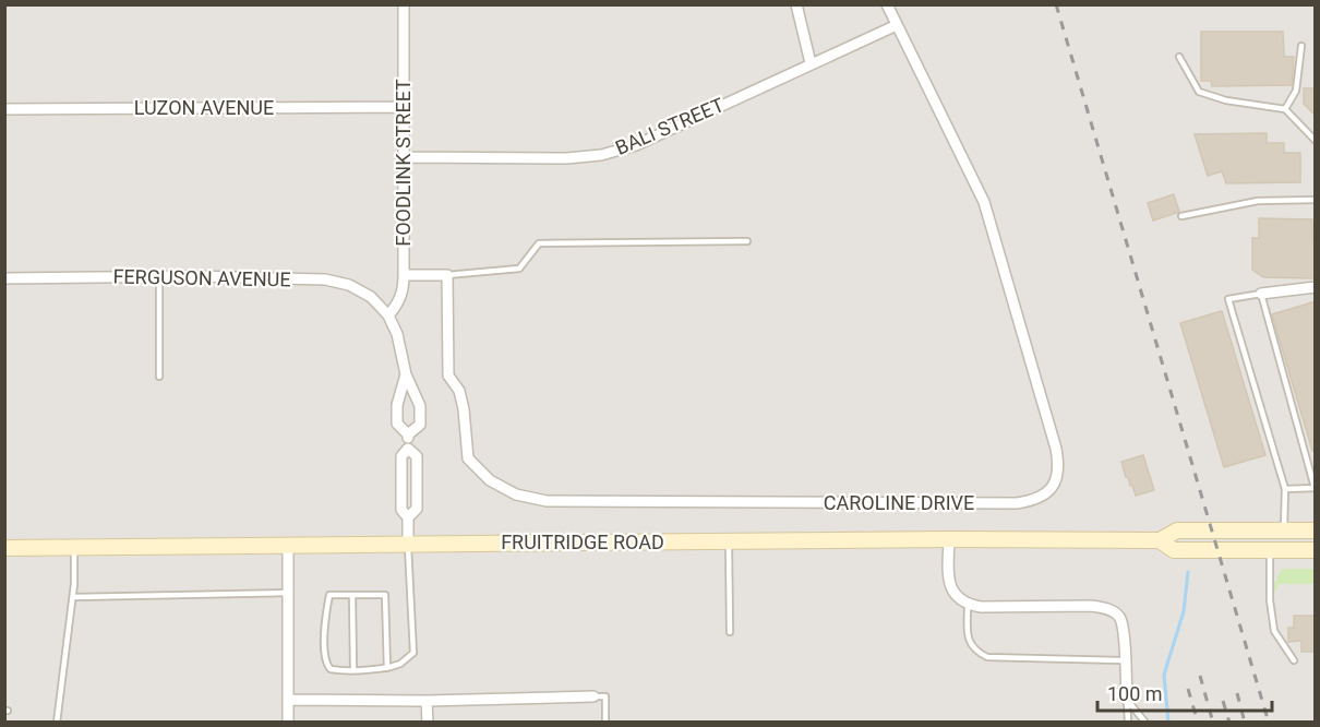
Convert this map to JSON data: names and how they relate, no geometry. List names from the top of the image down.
{
  "streets": {
    "main road": ["FRUITRIDGE ROAD"],
    "street": [
      "LUZON AVENUE",
      "BALI STREET",
      "FOODLINK STREET",
      "FERGUSON AVENUE",
      "CAROLINE DRIVE"
    ]
  },
  "crossings": [
    ["LUZON AVENUE", "FOODLINK STREET"],
    ["BALI STREET", "FOODLINK STREET"],
    ["BALI STREET", "CAROLINE DRIVE"],
    ["FOODLINK STREET", "FERGUSON AVENUE"]
  ],
  "scale_bar": "100 m"
}
